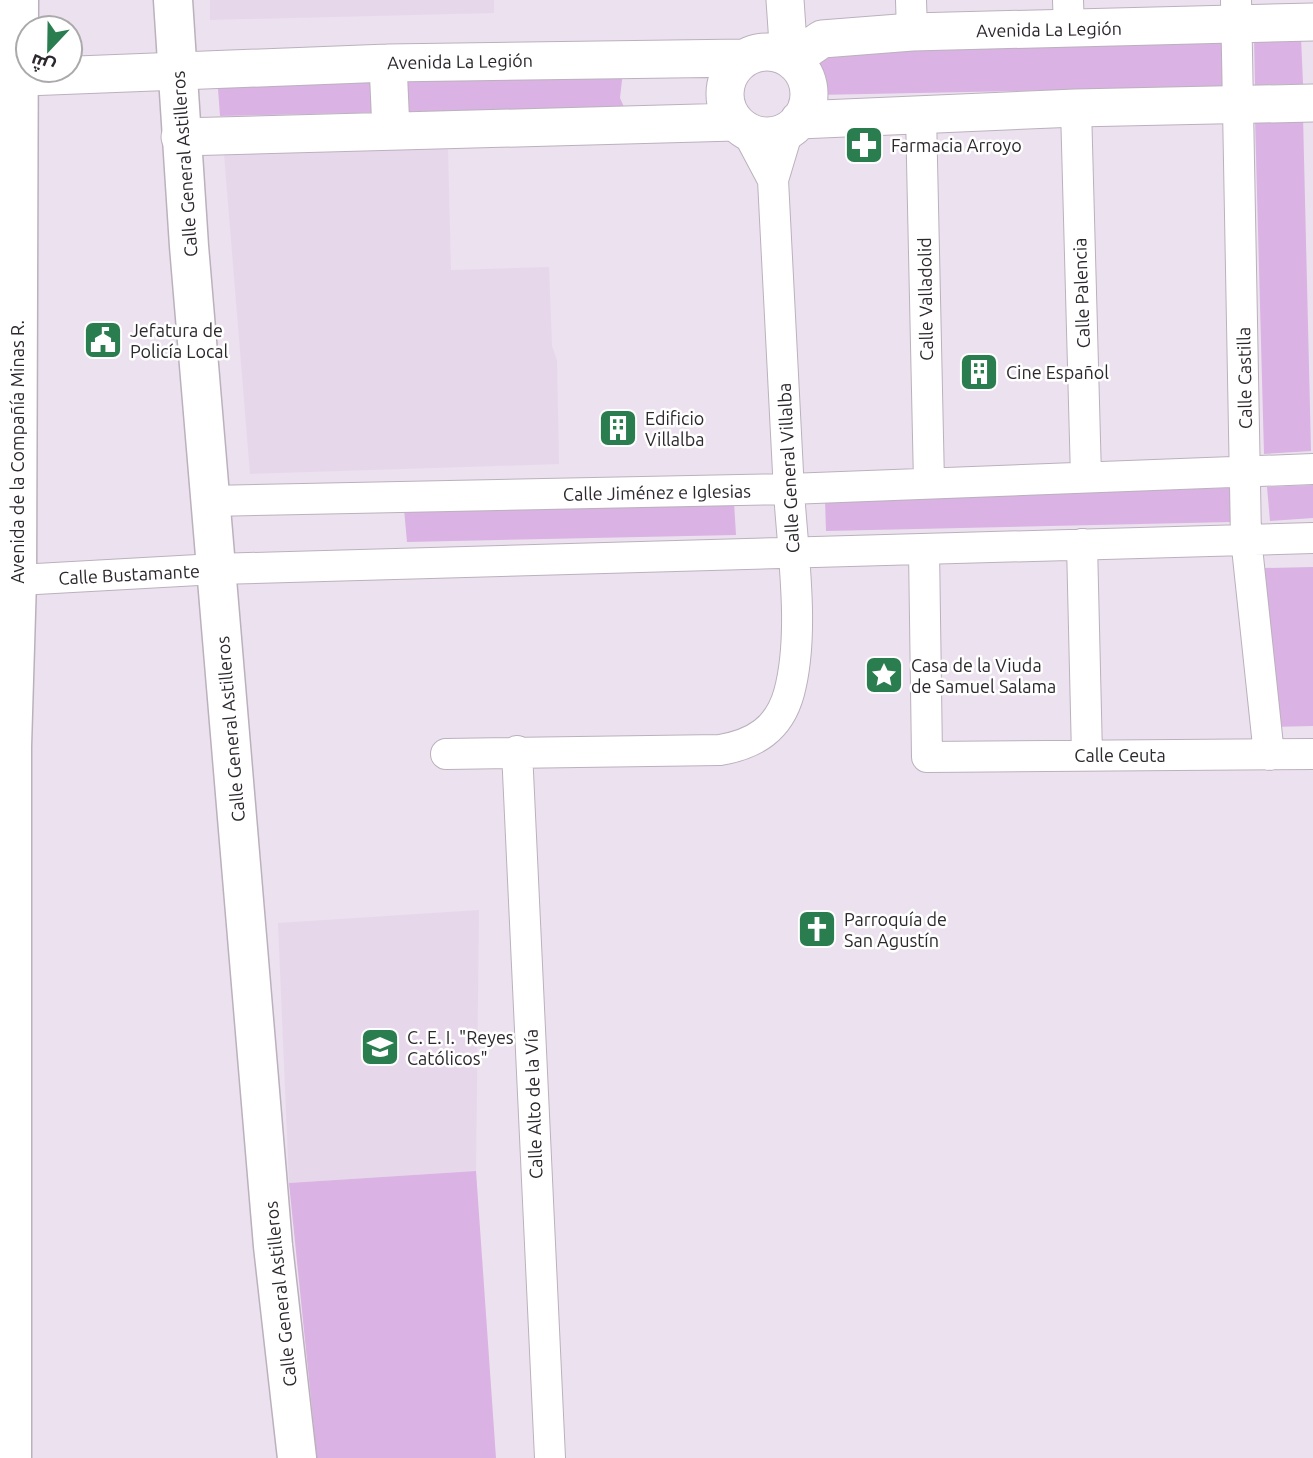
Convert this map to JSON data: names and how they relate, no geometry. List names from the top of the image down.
{
  "streets": {
    "main road": ["Calle General Astilleros", "Avenida de la Compañía Minas R."],
    "street": [
      "Avenida La Legión",
      "Calle Palencia",
      "Calle Valladolid",
      "Calle Castilla",
      "Calle General Villalba",
      "Calle Jiménez e Iglesias",
      "Calle Bustamante",
      "Calle Ceuta",
      "Calle Alto de la Vía"
    ]
  },
  "crossings": [
    ["Avenida La Legión", "Calle General Astilleros"],
    ["Avenida La Legión", "Calle Castilla"],
    ["Avenida La Legión", "Avenida de la Compañía Minas R."],
    ["Avenida La Legión", "Calle General Villalba"],
    ["Calle General Astilleros", "Calle Jiménez e Iglesias"],
    ["Calle General Astilleros", "Calle Bustamante"],
    ["Calle Palencia", "Calle Jiménez e Iglesias"],
    ["Calle Valladolid", "Calle Jiménez e Iglesias"],
    ["Calle Castilla", "Calle Jiménez e Iglesias"],
    ["Calle Castilla", "Calle Ceuta"],
    ["Avenida de la Compañía Minas R.", "Calle Bustamante"],
    ["Calle General Villalba", "Calle Jiménez e Iglesias"],
    ["Calle General Villalba", "Calle Alto de la Vía"]
  ],
  "places": {
    "pharmacy": ["Farmacia Arroyo"],
    "public building": ["Jefatura de Policía Local"],
    "building": ["Cine Español", "Edificio Villalba"],
    "place": ["Casa de la Viuda de Samuel Salama"],
    "church": ["Parroquía de San Agustín"],
    "school or university": ["C. E. I. \"Reyes Católicos\""]
  },
  "north": "bottom"
}
